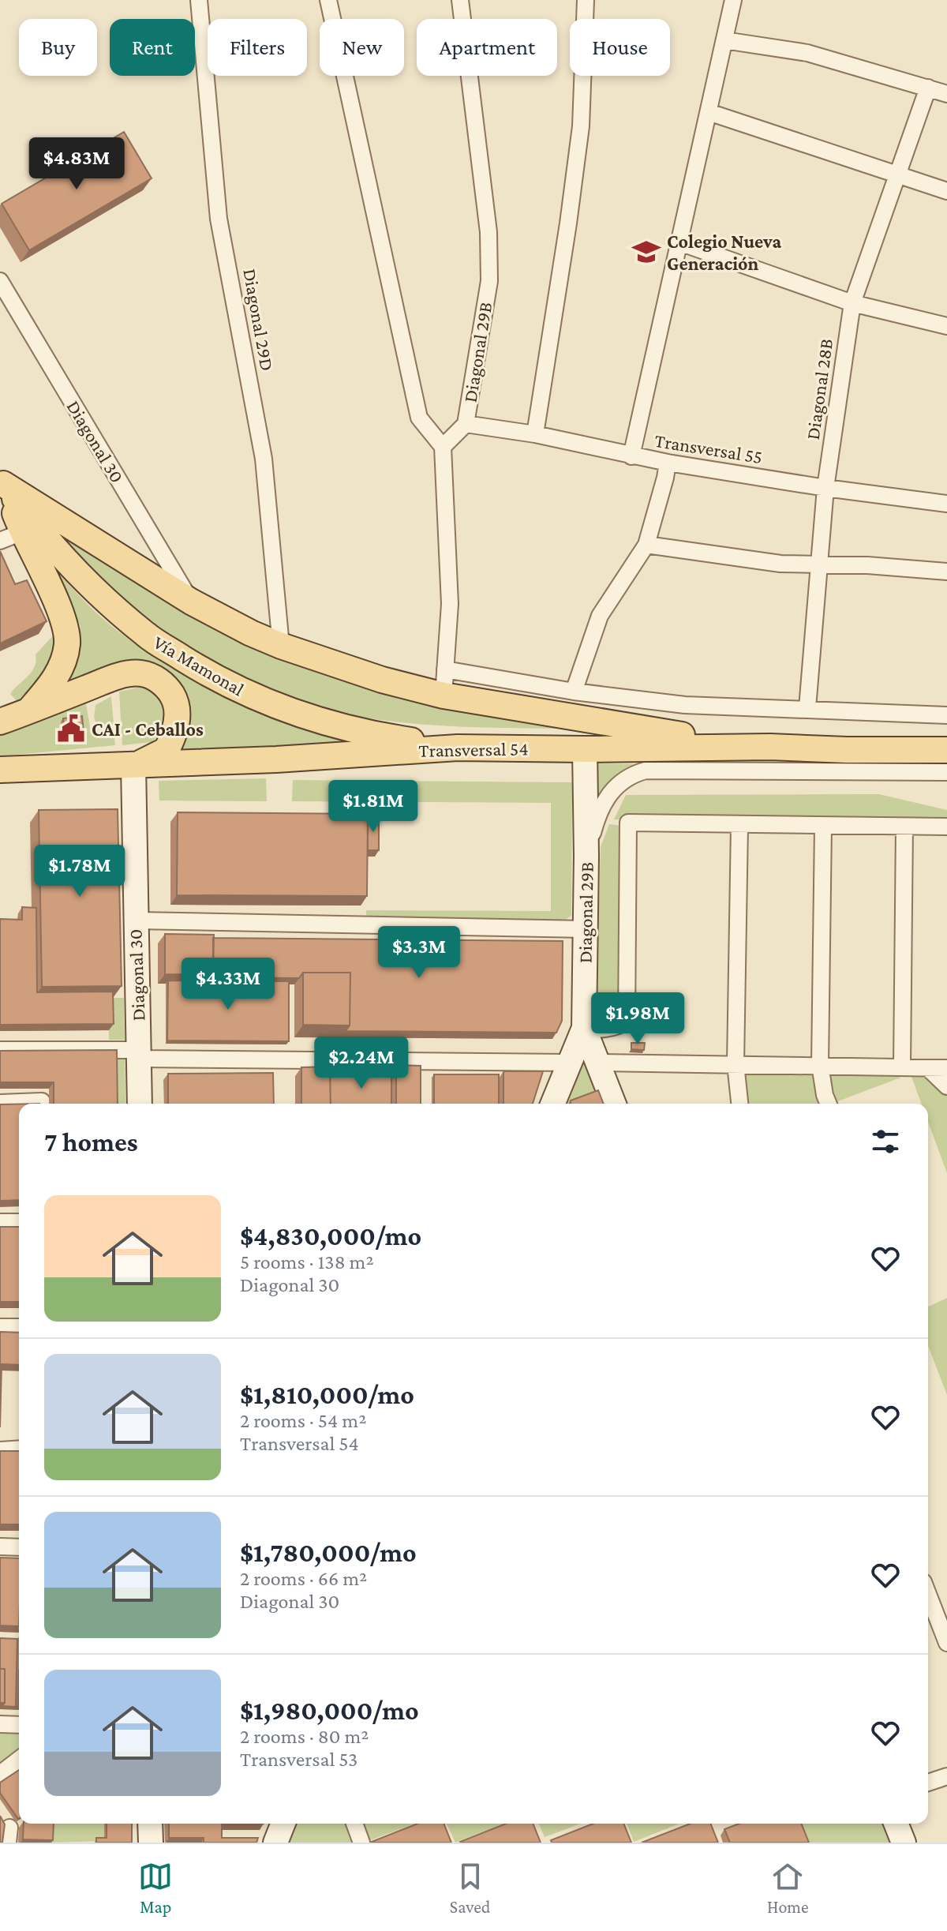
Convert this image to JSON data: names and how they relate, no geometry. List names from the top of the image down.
{
  "streets": {
    "main road": ["Vía Mamonal", "Transversal 54"],
    "street": [
      "Diagonal 29D",
      "Diagonal 29B",
      "Diagonal 28B",
      "Diagonal 30",
      "Transversal 55"
    ]
  },
  "crossings": [
    ["Diagonal 29B", "Transversal 55"],
    ["Diagonal 29B", "Transversal 54"],
    ["Diagonal 28B", "Transversal 55"],
    ["Diagonal 30", "Transversal 54"],
    ["Vía Mamonal", "Transversal 54"]
  ],
  "places": {
    "school or university": ["Colegio Nueva Generación"],
    "public building": ["CAI - Ceballos"]
  },
  "page": {
    "chip": [
      "Buy",
      "Rent",
      "Filters",
      "New",
      "Apartment",
      "House"
    ],
    "price": [
      "$4.83M",
      "$1.81M",
      "$1.78M",
      "$3.3M",
      "$4.33M",
      "$1.98M",
      "$2.24M"
    ],
    "heading": "7 homes",
    "list": [
      {
        "name": "$4,830,000/mo",
        "note": "5 rooms · 138 m² · Diagonal 30"
      },
      {
        "name": "$1,810,000/mo",
        "note": "2 rooms · 54 m² · Transversal 54"
      },
      {
        "name": "$1,780,000/mo",
        "note": "2 rooms · 66 m² · Diagonal 30"
      },
      {
        "name": "$1,980,000/mo",
        "note": "2 rooms · 80 m² · Transversal 53"
      }
    ],
    "tabs": ["Map", "Saved", "Home"]
  }
}
